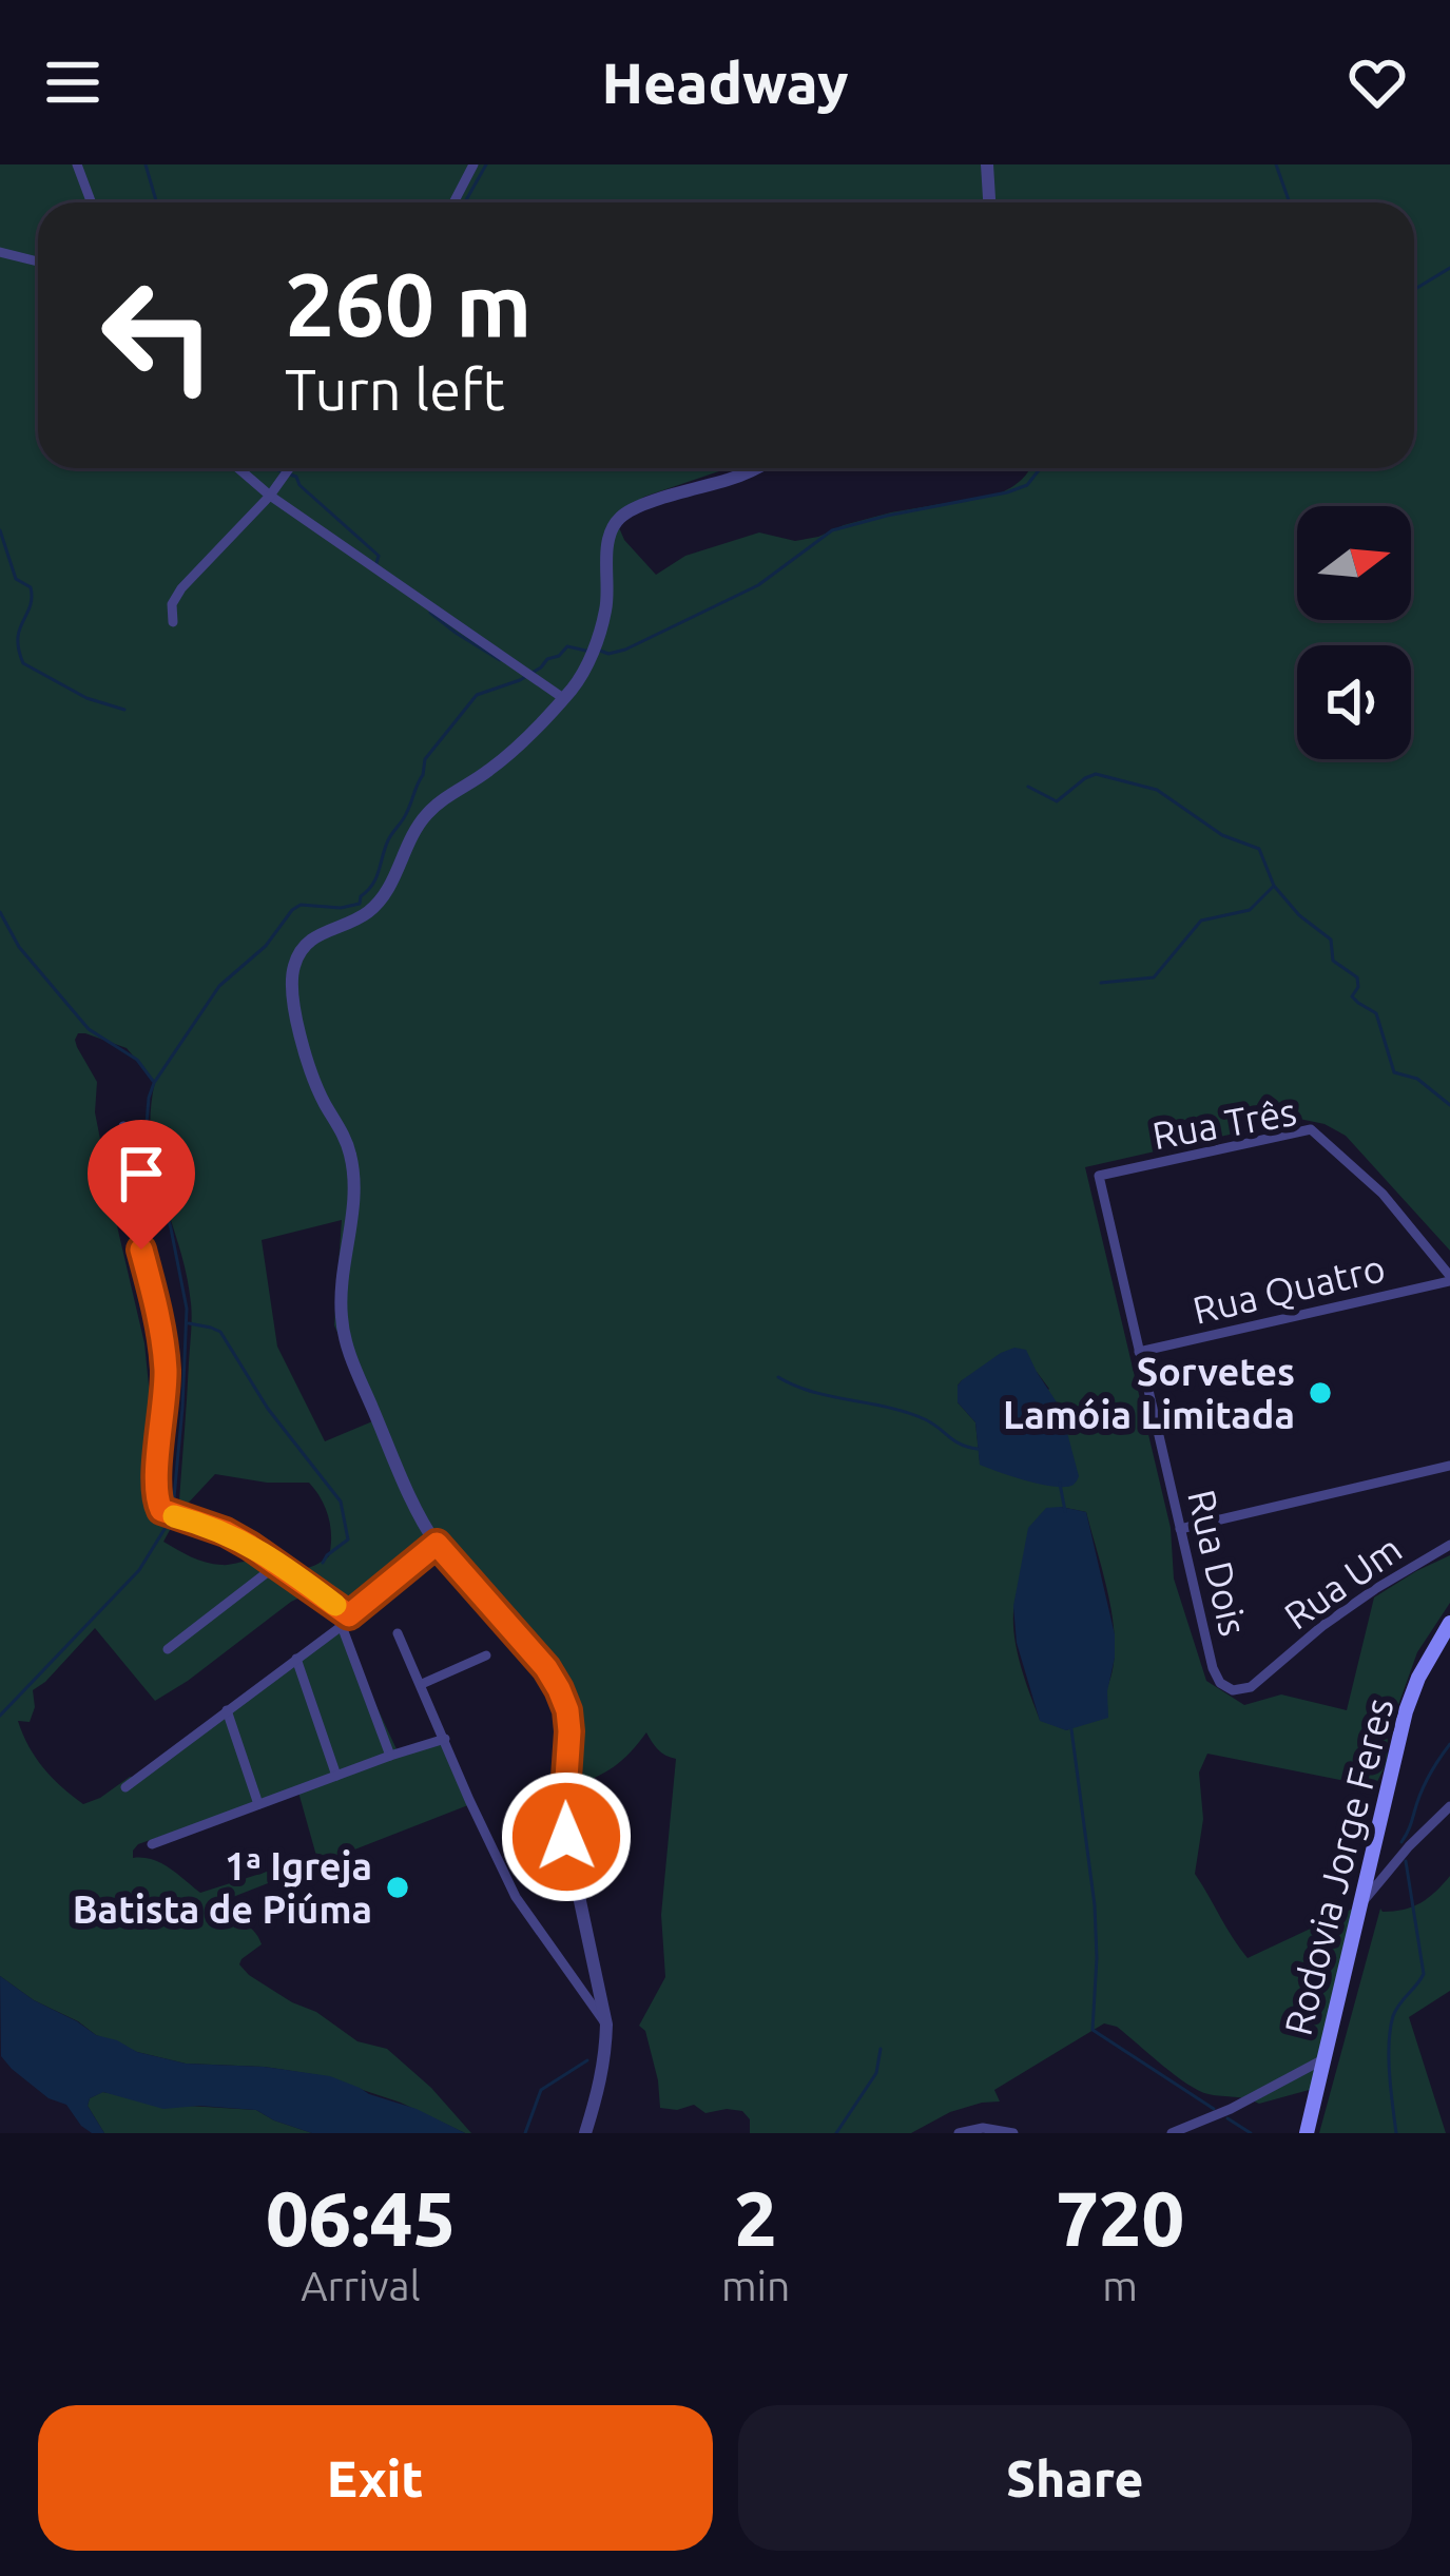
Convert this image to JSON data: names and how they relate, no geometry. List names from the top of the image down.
{
  "streets": {
    "main road": ["Rodovia Jorge Feres"],
    "street": [
      "Rua Três",
      "Rua Quatro",
      "Rua Dois",
      "Rua Um"
    ]
  },
  "crossings": [
    ["Rua Três", "Rua Quatro"],
    ["Rua Três", "Rua Dois"],
    ["Rua Quatro", "Rua Dois"],
    ["Rua Dois", "Rua Um"]
  ],
  "places": ["Sorvetes Lamóia Limitada", "1ª Igreja Batista de Piúma"],
  "north": "right",
  "page": {
    "header": "Headway",
    "turn": ["260 m", "Turn left"],
    "eta": [
      "06:45",
      "Arrival",
      "2",
      "min",
      "720",
      "m"
    ],
    "buttons": ["Exit", "Share"]
  }
}
